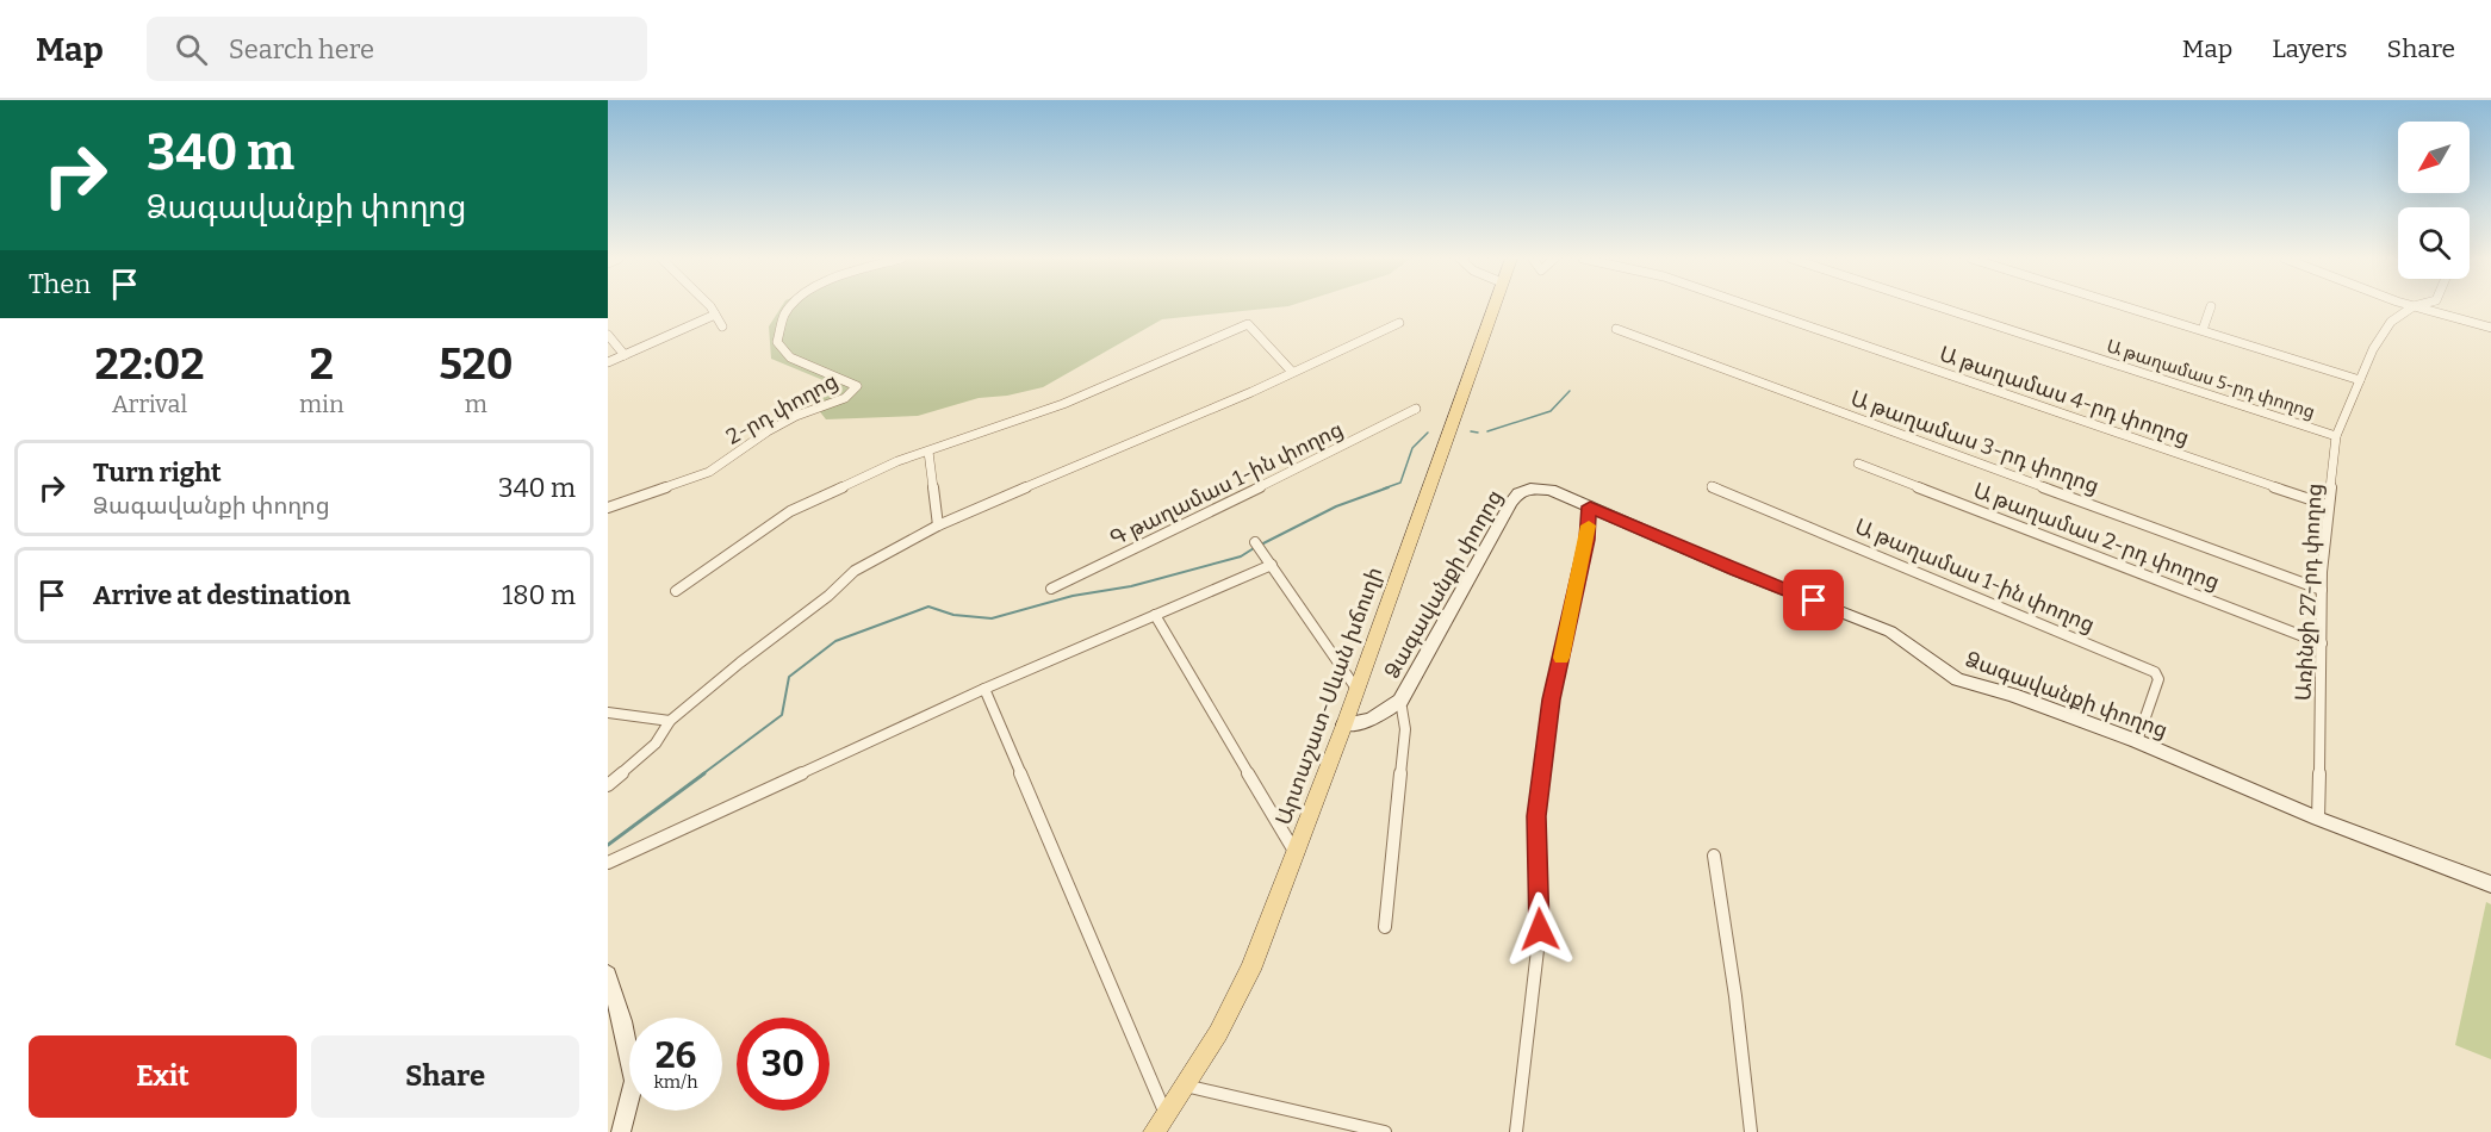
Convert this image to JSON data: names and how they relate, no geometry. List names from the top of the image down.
{
  "streets": {
    "main road": ["Արտաշատ-Սևան խճուղի"],
    "street": [
      "Ա թաղամաս 5-րդ փողոց",
      "Ա թաղամաս 4-րդ փողոց",
      "2-րդ փողոց",
      "Ա թաղամաս 3-րդ փողոց",
      "Գ թաղամաս 1-ին փողոց",
      "Ա թաղամաս 2-րդ փողոց",
      "Ա թաղամաս 1-ին փողոց",
      "Ձագավանքի փողոց",
      "Առինջի 27-րդ փողոց"
    ]
  },
  "crossings": [
    ["Ա թաղամաս 5-րդ փողոց", "Առինջի 27-րդ փողոց"],
    ["Ա թաղամաս 4-րդ փողոց", "Առինջի 27-րդ փողոց"],
    ["Ա թաղամաս 3-րդ փողոց", "Առինջի 27-րդ փողոց"],
    ["Ա թաղամաս 2-րդ փողոց", "Առինջի 27-րդ փողոց"],
    ["Ա թաղամաս 1-ին փողոց", "Ձագավանքի փողոց"],
    ["Ձագավանքի փողոց", "Առինջի 27-րդ փողոց"],
    ["Ձագավանքի փողոց", "Արտաշատ-Սևան խճուղի"]
  ],
  "north": "bottom left",
  "page": {
    "header": "Map",
    "search": "Search here",
    "nav": ["Map", "Layers", "Share"],
    "turn": ["340 m", "Ձագավանքի փողոց"],
    "then": "Then",
    "eta": [
      "22:02",
      "Arrival",
      "2",
      "min",
      "520",
      "m"
    ],
    "list": [
      {
        "name": "Turn right",
        "note": "Ձագավանքի փողոց",
        "value": "340 m"
      },
      {
        "name": "Arrive at destination",
        "value": "180 m"
      }
    ],
    "speed": "26 km/h",
    "limit": "30",
    "buttons": ["Exit", "Share"]
  }
}
